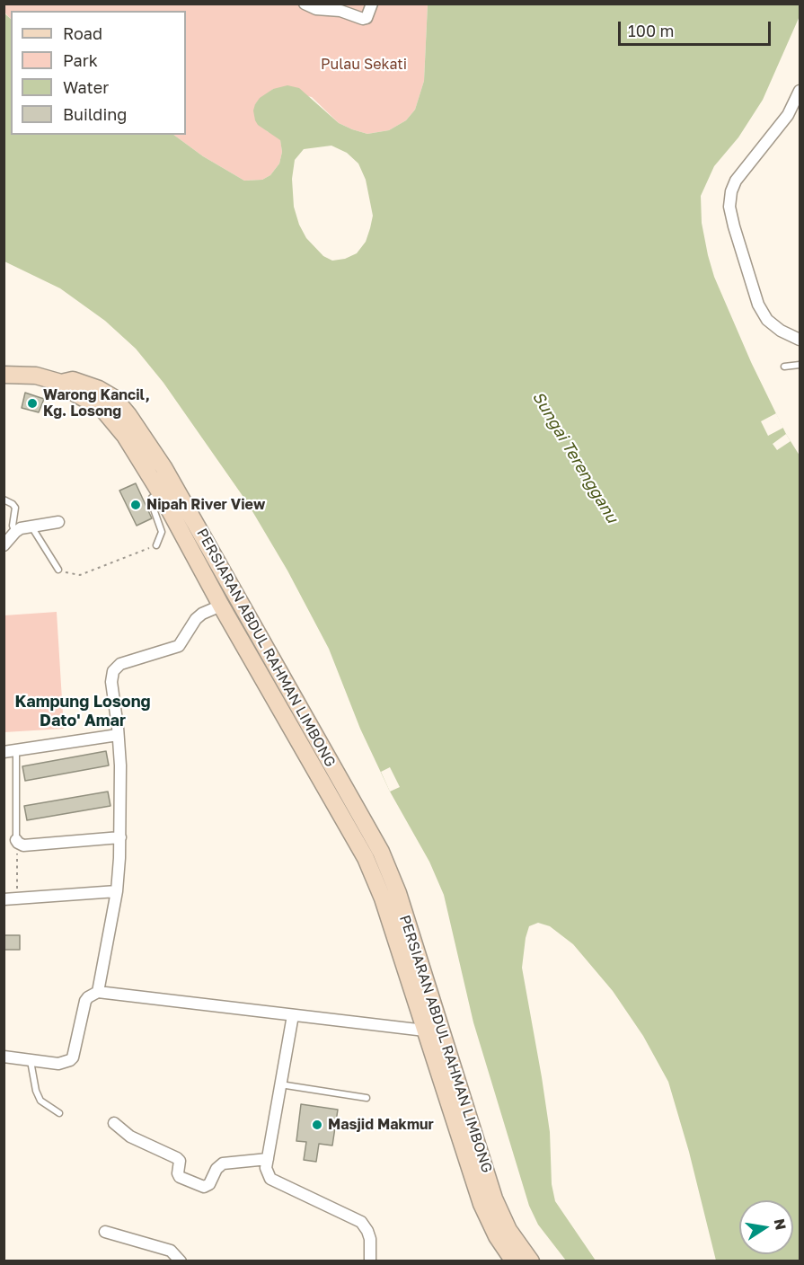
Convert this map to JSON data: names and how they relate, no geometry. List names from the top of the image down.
{
  "streets": {
    "street": ["PERSIARAN ABDUL RAHMAN LIMBONG"]
  },
  "districts": ["Kampung Losong Dato' Amar"],
  "water": ["Sungai Terengganu"],
  "parks": ["Pulau Sekati"],
  "places": ["Warong Kancil, Kg. Losong", "Nipah River View", "Masjid Makmur"],
  "legend": [
    "Road",
    "Park",
    "Water",
    "Building"
  ],
  "scale_bar": "100 m",
  "north": "right"
}
